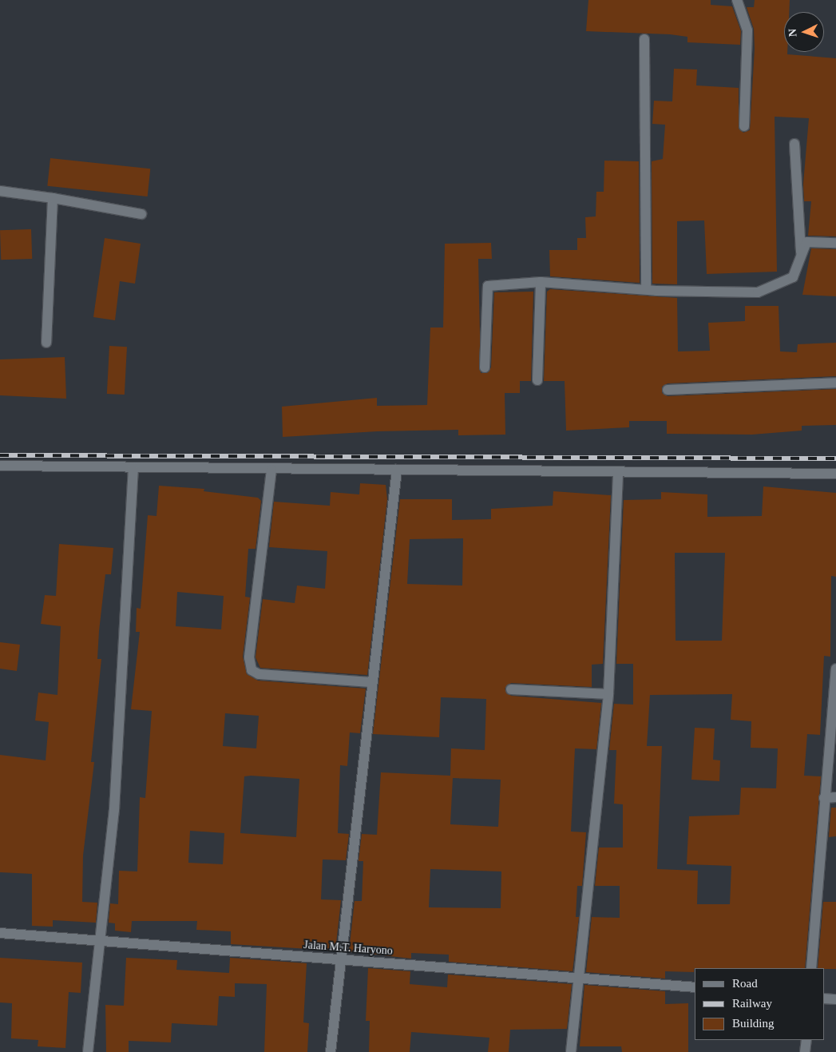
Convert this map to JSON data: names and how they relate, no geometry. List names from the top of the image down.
{
  "streets": {
    "street": ["Jalan M.T. Haryono"]
  },
  "legend": ["Road", "Railway", "Building"],
  "north": "left"
}
